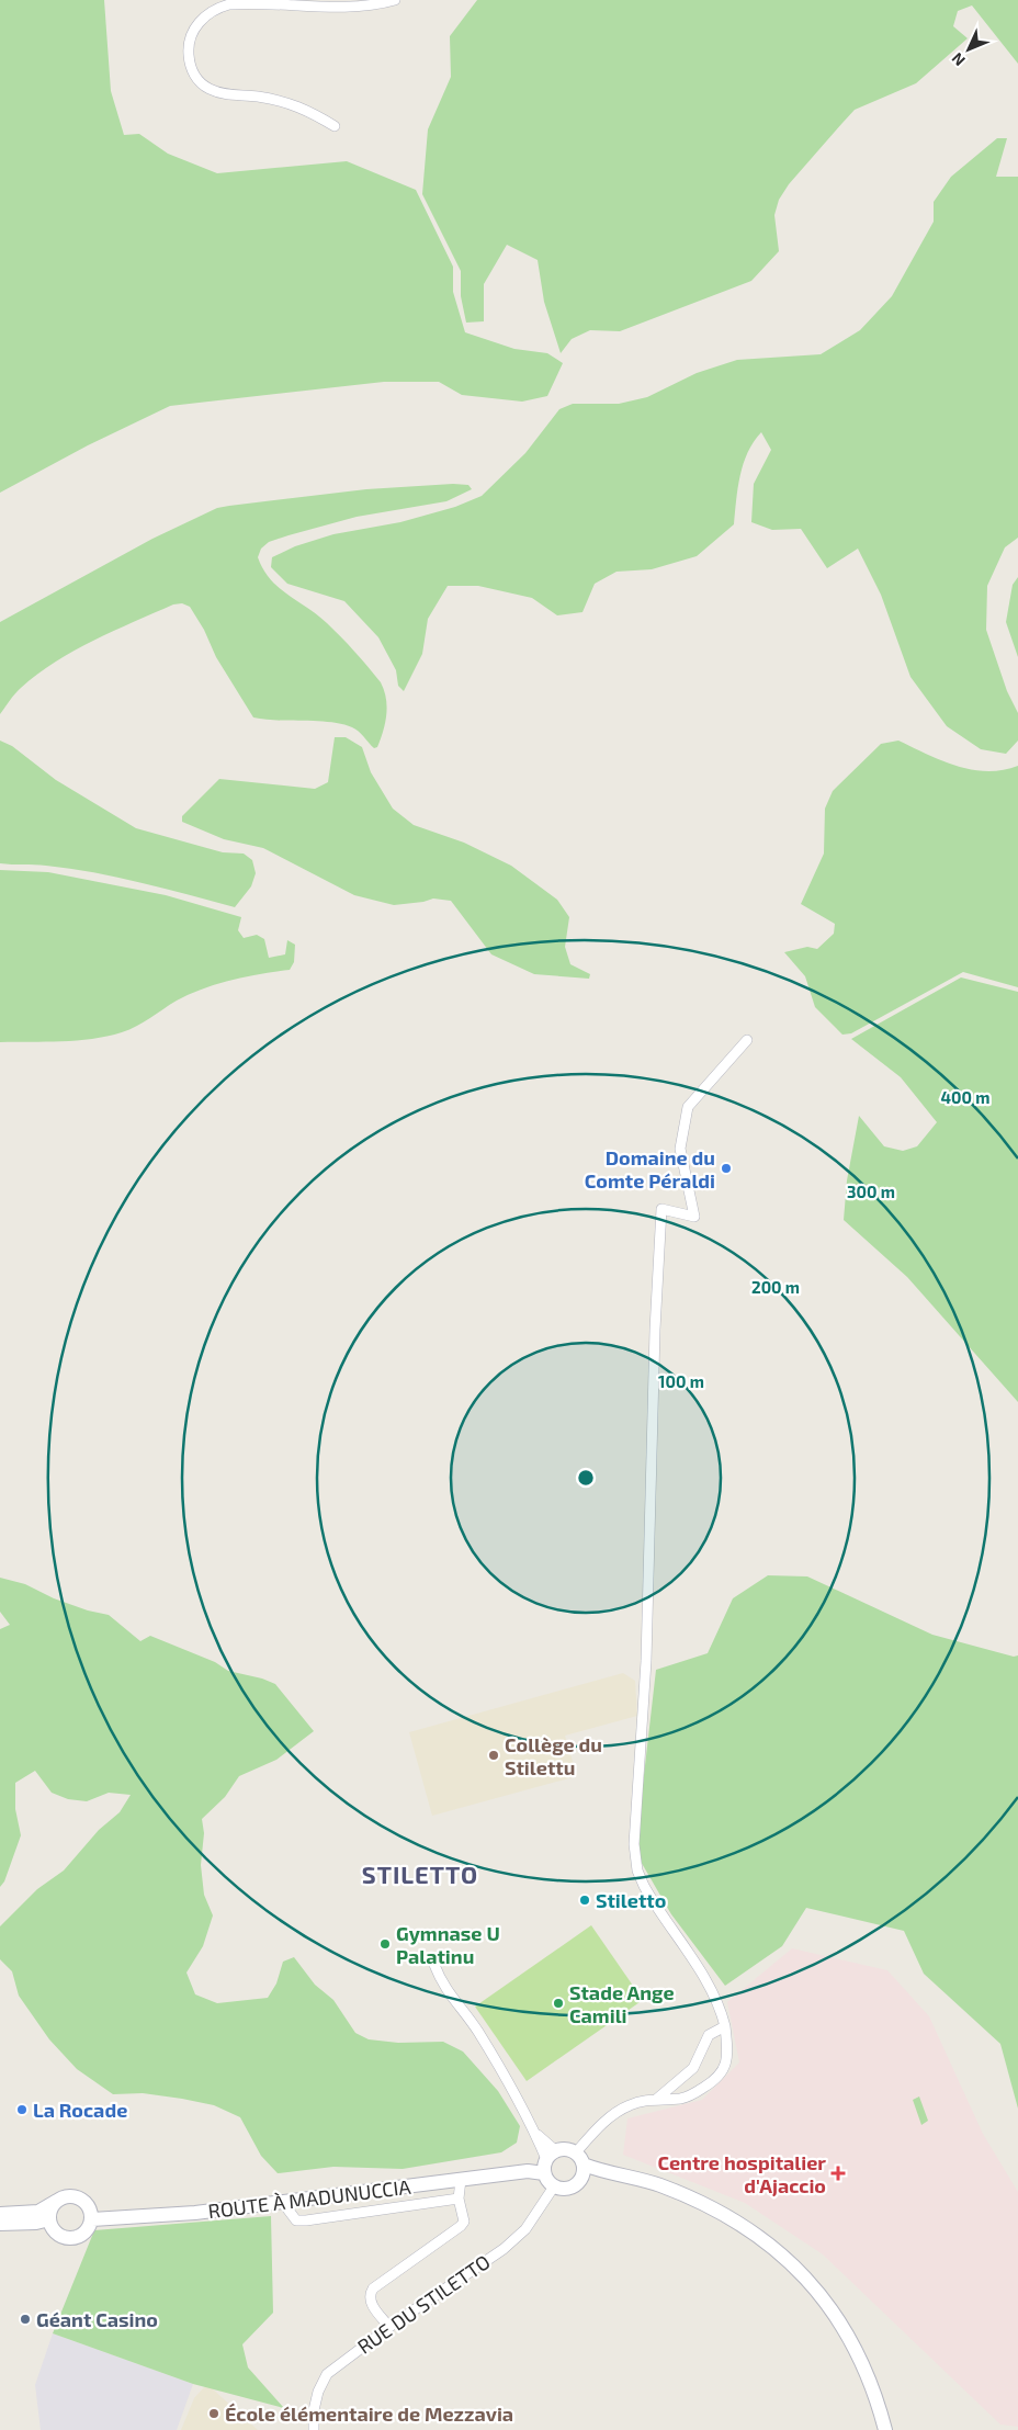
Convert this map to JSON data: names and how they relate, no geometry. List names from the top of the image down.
{
  "streets": {
    "main road": ["ROUTE À MADUNUCCIA"],
    "street": ["RUE DU STILETTO"]
  },
  "crossings": [
    ["ROUTE À MADUNUCCIA", "RUE DU STILETTO"]
  ],
  "districts": ["STILETTO"],
  "places": {
    "other": [
      "Domaine du Comte Péraldi",
      "Collège du Stilettu",
      "Stiletto",
      "Gymnase U Palatinu",
      "Stade Ange Camili",
      "La Rocade",
      "Géant Casino",
      "École élémentaire de Mezzavia"
    ],
    "health": ["Centre hospitalier d'Ajaccio"]
  },
  "north": "bottom left",
  "rings": [
    "400 m",
    "300 m",
    "200 m",
    "100 m"
  ]
}
